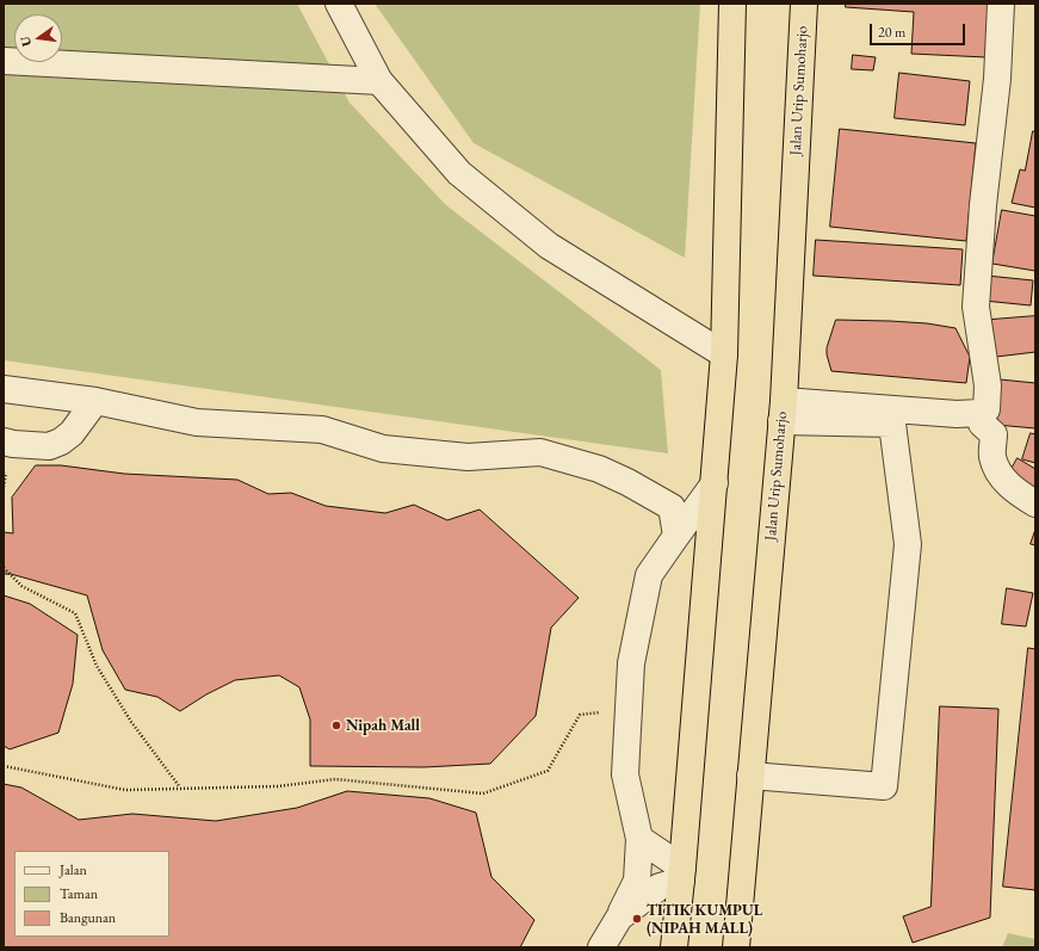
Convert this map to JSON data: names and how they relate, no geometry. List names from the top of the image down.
{
  "streets": {
    "highway": ["Jalan Urip Sumoharjo"]
  },
  "places": ["Nipah Mall", "TITIK KUMPUL (NIPAH MALL)"],
  "legend": ["Jalan", "Taman", "Bangunan"],
  "scale_bar": "20 m",
  "north": "left"
}
